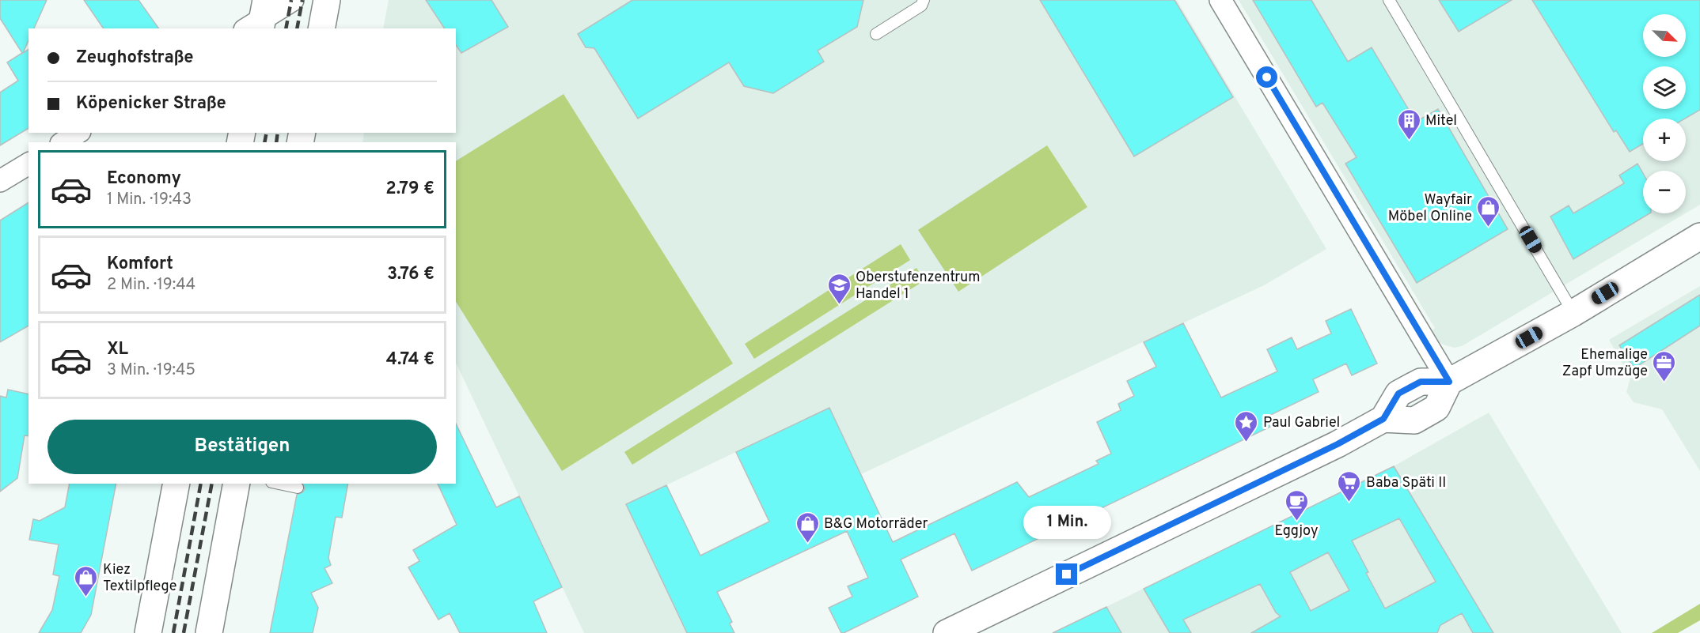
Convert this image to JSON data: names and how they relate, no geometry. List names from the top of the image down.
{
  "places": {
    "building": ["Mitel"],
    "shop": ["Wayfair Möbel Online", "B&G Motorräder", "Kiez Textilpflege"],
    "school or university": ["Oberstufenzentrum Handel 1"],
    "office": ["Ehemalige Zapf Umzüge"],
    "place": ["Paul Gabriel"],
    "supermarket": ["Baba Späti II"],
    "cafe": ["Eggjoy"]
  },
  "north": "bottom right",
  "page": {
    "map_buttons": ["+", "−"],
    "banner": ["Zeughofstraße", "Köpenicker Straße"],
    "list": [
      {
        "name": "Economy",
        "note": "1 Min. · 19:43",
        "value": "2.79 €"
      },
      {
        "name": "Komfort",
        "note": "2 Min. · 19:44",
        "value": "3.76 €"
      },
      {
        "name": "XL",
        "note": "3 Min. · 19:45",
        "value": "4.74 €"
      }
    ],
    "buttons": "Bestätigen",
    "bubble": "1 Min."
  }
}
